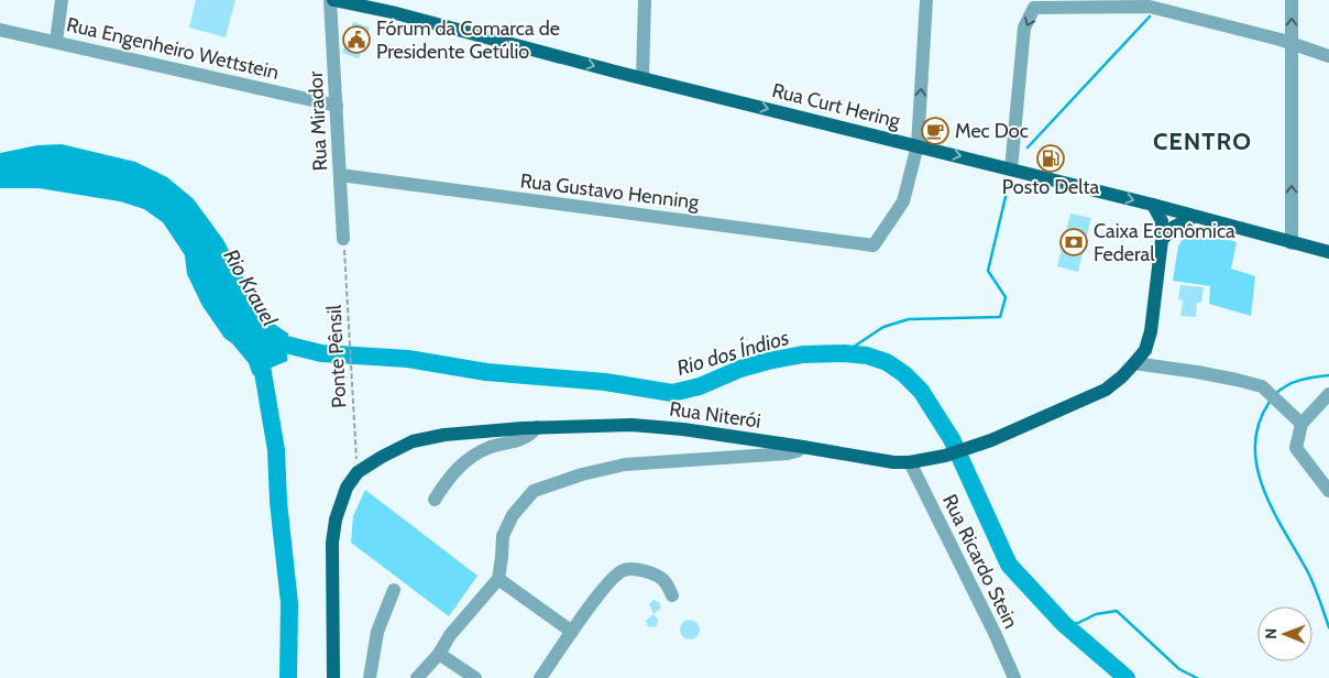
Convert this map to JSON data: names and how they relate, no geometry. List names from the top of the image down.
{
  "streets": {
    "main road": ["Rua Curt Hering", "Rua Niterói"],
    "street": [
      "Rua Engenheiro Wettstein",
      "Rua Mirador",
      "Rua Gustavo Henning",
      "Rua Ricardo Stein"
    ],
    "path": ["Ponte Pênsil"]
  },
  "crossings": [
    ["Rua Engenheiro Wettstein", "Rua Mirador"],
    ["Rua Curt Hering", "Rua Mirador"],
    ["Rua Curt Hering", "Rua Gustavo Henning"],
    ["Rua Curt Hering", "Rua Niterói"],
    ["Rua Mirador", "Rua Gustavo Henning"],
    ["Rua Mirador", "Ponte Pênsil"],
    ["Ponte Pênsil", "Rua Niterói"],
    ["Rua Niterói", "Rua Ricardo Stein"]
  ],
  "one_way": ["Rua Curt Hering"],
  "districts": ["CENTRO"],
  "water": ["Rio Krauel", "Rio dos Índios"],
  "places": {
    "public building": ["Fórum da Comarca de Presidente Getúlio"],
    "cafe": ["Mec Doc"],
    "fuel station": ["Posto Delta"],
    "bank": ["Caixa Econômica Federal"]
  },
  "north": "left"
}
